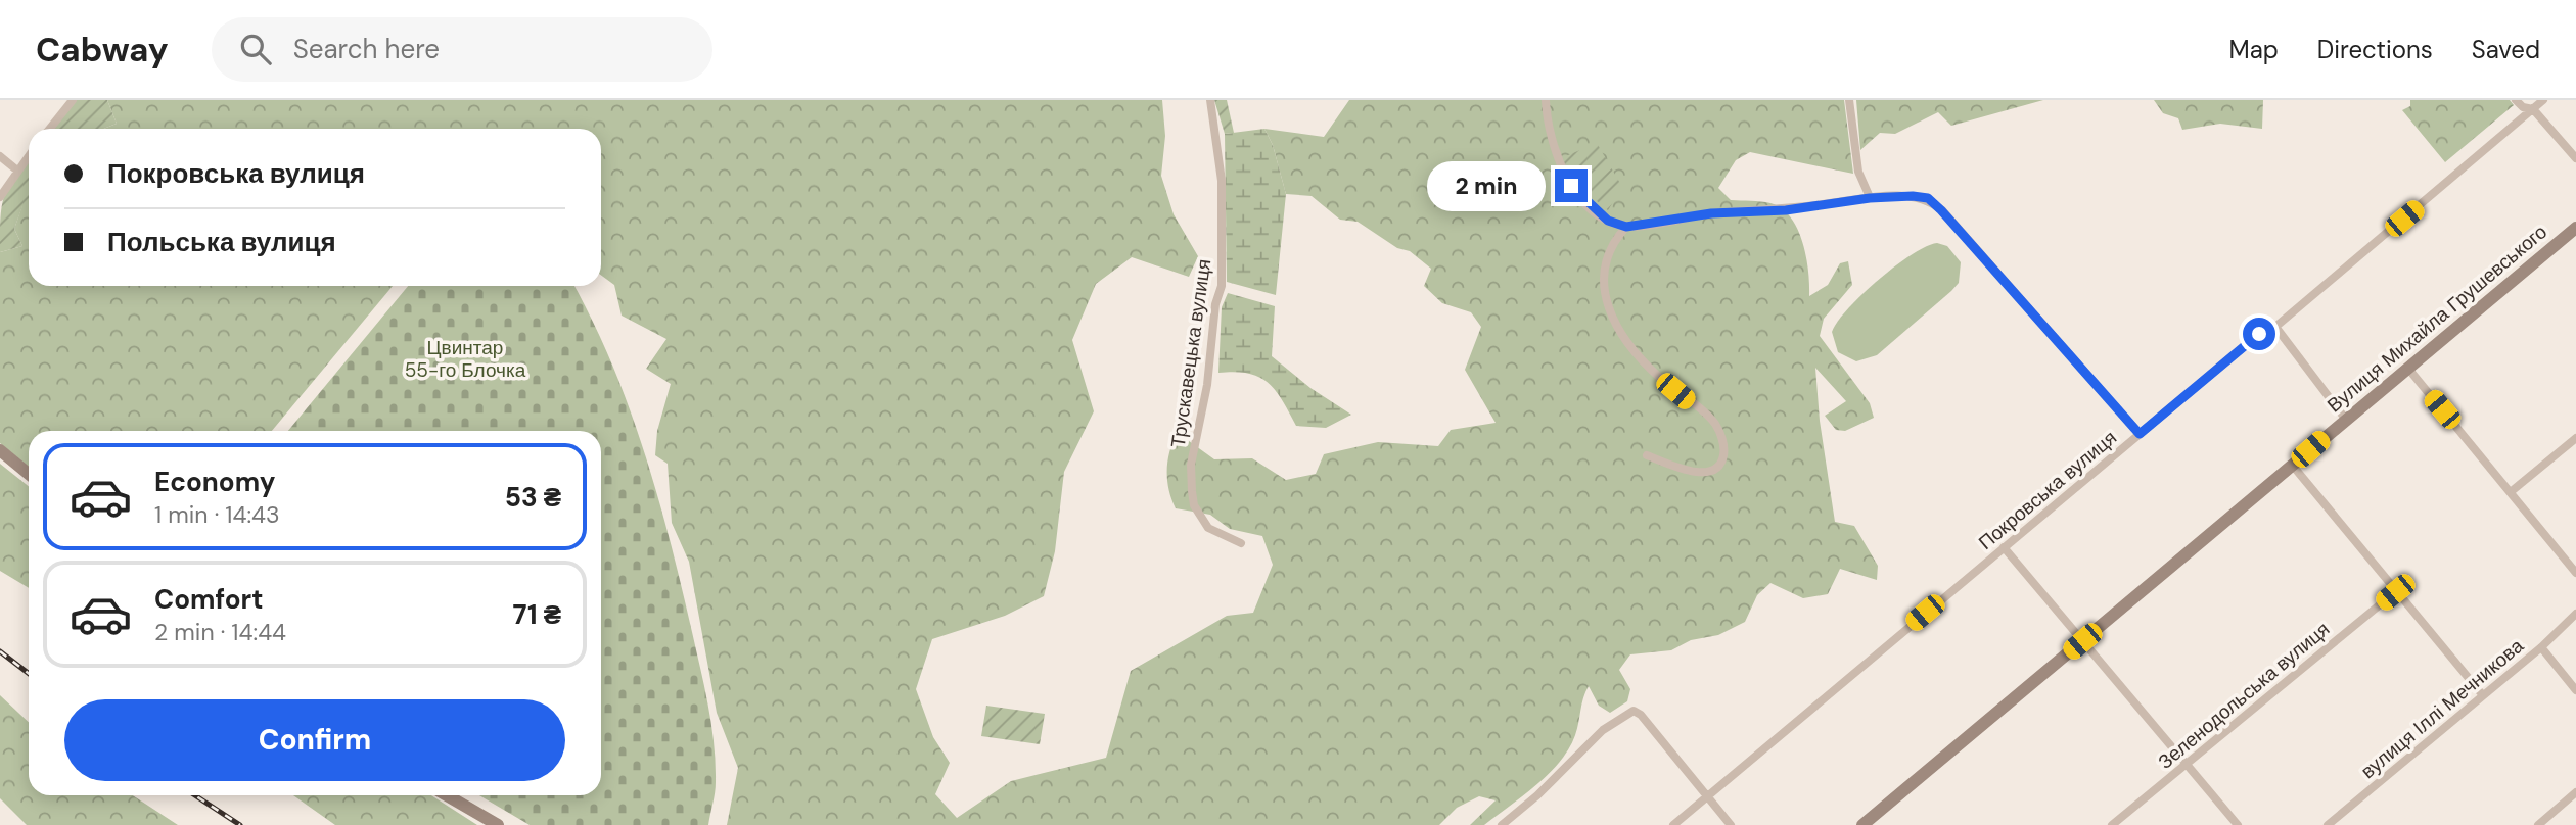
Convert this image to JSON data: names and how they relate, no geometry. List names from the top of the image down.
{
  "streets": {
    "street": [
      "Вулиця Михайла Грушевського",
      "Трускавецька вулиця",
      "Покровська вулиця",
      "Зеленодольська вулиця",
      "вулиця Іллі Мечникова"
    ]
  },
  "parks": ["Цвинтар 55-го Блочка"],
  "page": {
    "header": "Cabway",
    "search": "Search here",
    "nav": ["Map", "Directions", "Saved"],
    "banner": ["Покровська вулиця", "Польська вулиця"],
    "bubble": "2 min",
    "list": [
      {
        "name": "Economy",
        "note": "1 min · 14:43",
        "value": "53 ₴"
      },
      {
        "name": "Comfort",
        "note": "2 min · 14:44",
        "value": "71 ₴"
      }
    ],
    "buttons": "Confirm"
  }
}
